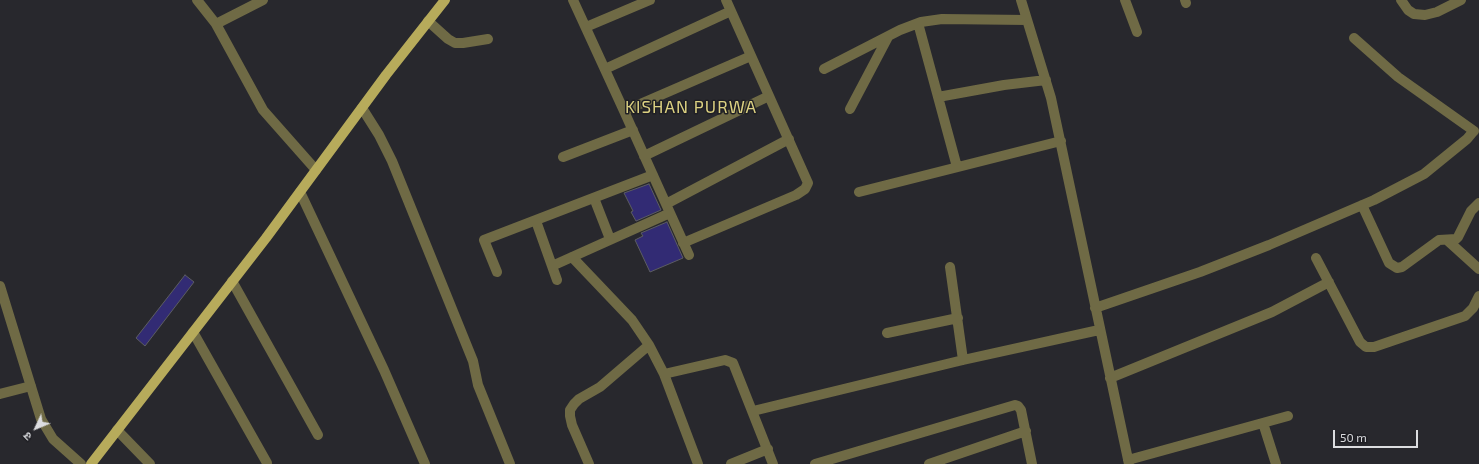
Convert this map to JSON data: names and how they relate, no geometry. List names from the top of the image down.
{
  "districts": ["KISHAN PURWA"],
  "scale_bar": "50 m",
  "north": "bottom left"
}
